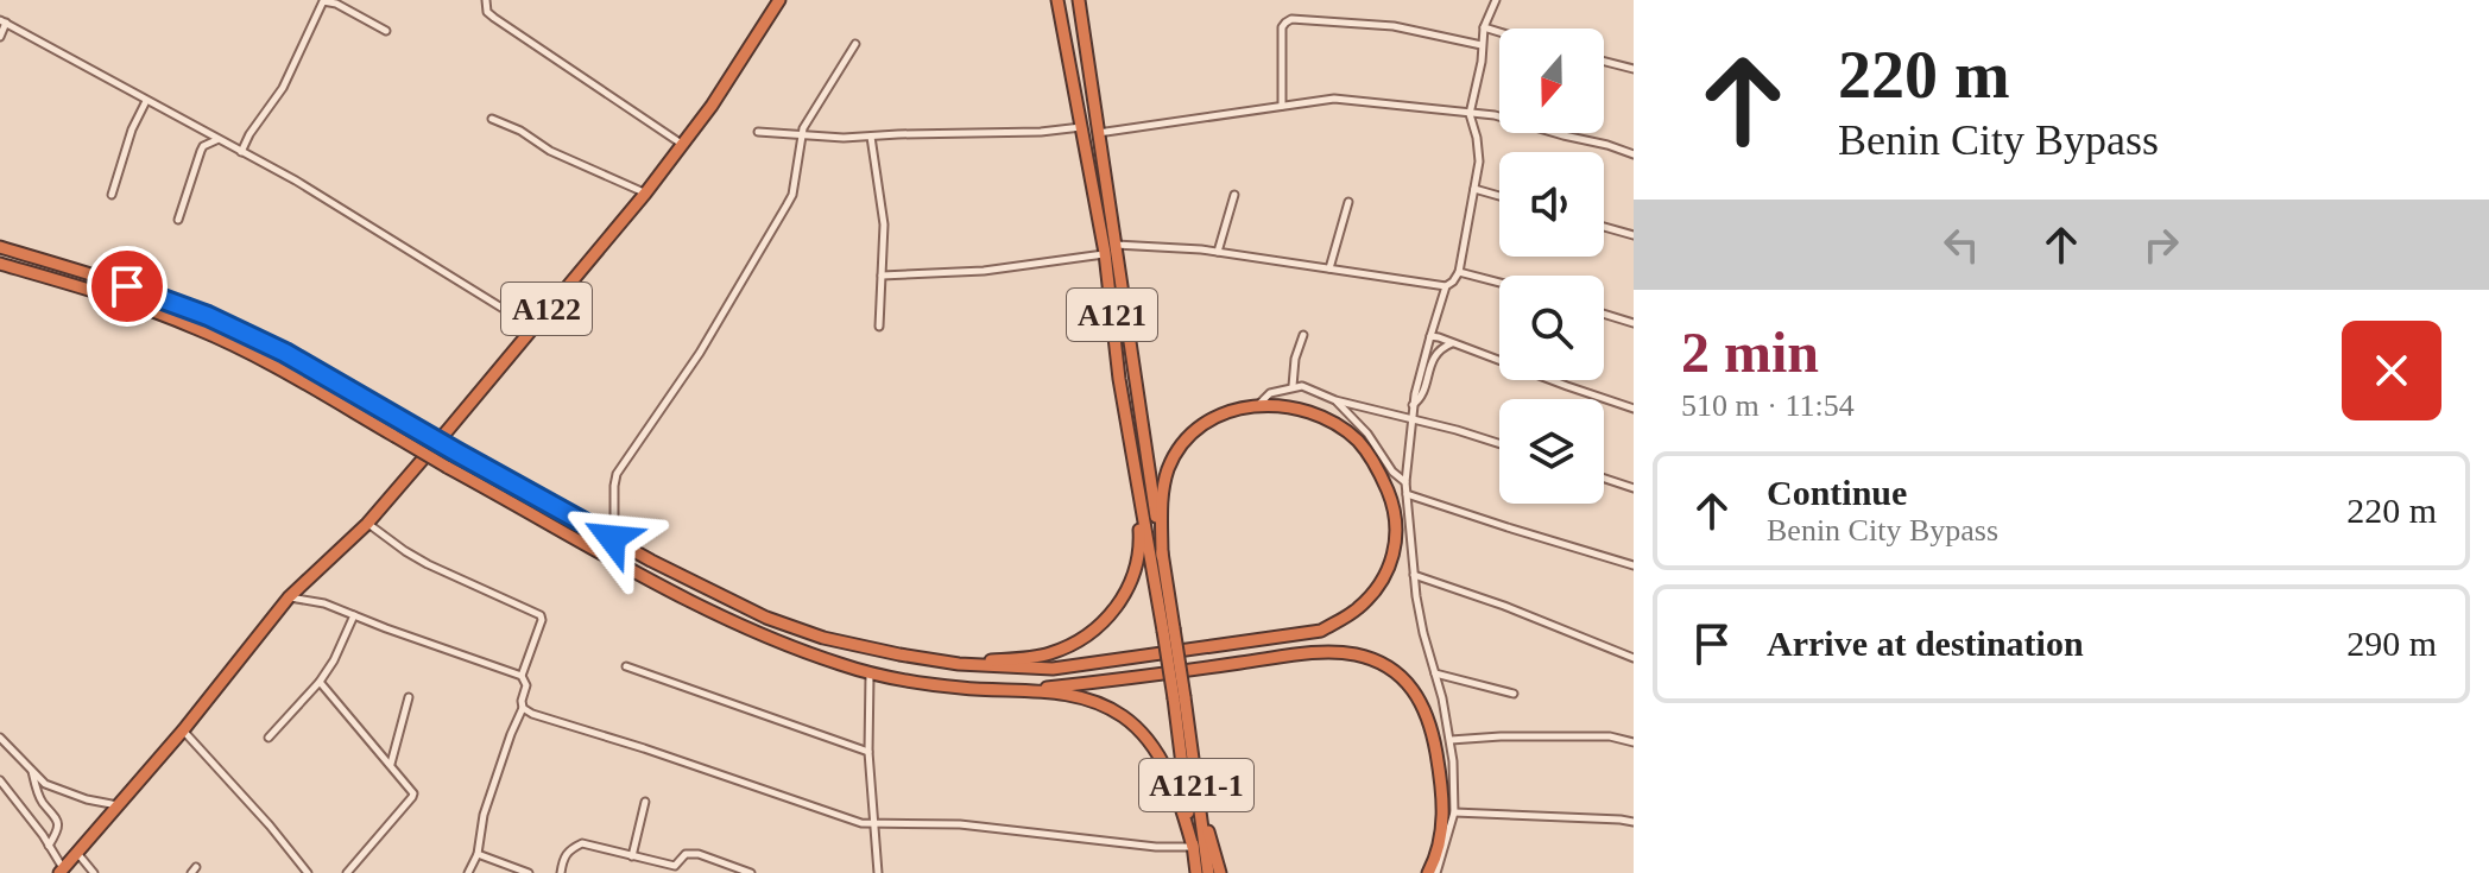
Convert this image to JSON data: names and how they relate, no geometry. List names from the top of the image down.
{
  "streets": {
    "highway": ["A122", "A121", "A121-1"]
  },
  "crossings": [
    ["A121", "A121-1"]
  ],
  "north": "bottom",
  "page": {
    "turn": ["220 m", "Benin City Bypass"],
    "heading": ["2 min", "510 m · 11:54"],
    "list": [
      {
        "name": "Continue",
        "note": "Benin City Bypass",
        "value": "220 m"
      },
      {
        "name": "Arrive at destination",
        "value": "290 m"
      }
    ]
  }
}
